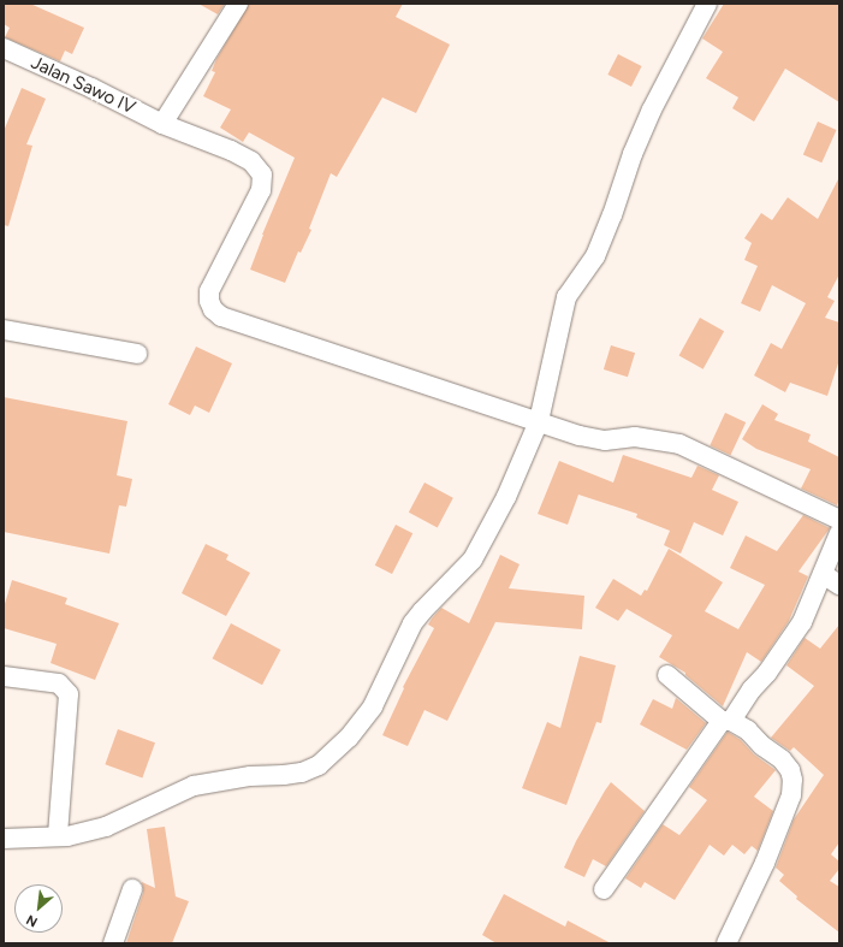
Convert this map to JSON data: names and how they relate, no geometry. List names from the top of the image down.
{
  "streets": {
    "street": ["Jalan Sawo IV"]
  },
  "north": "bottom left"
}
